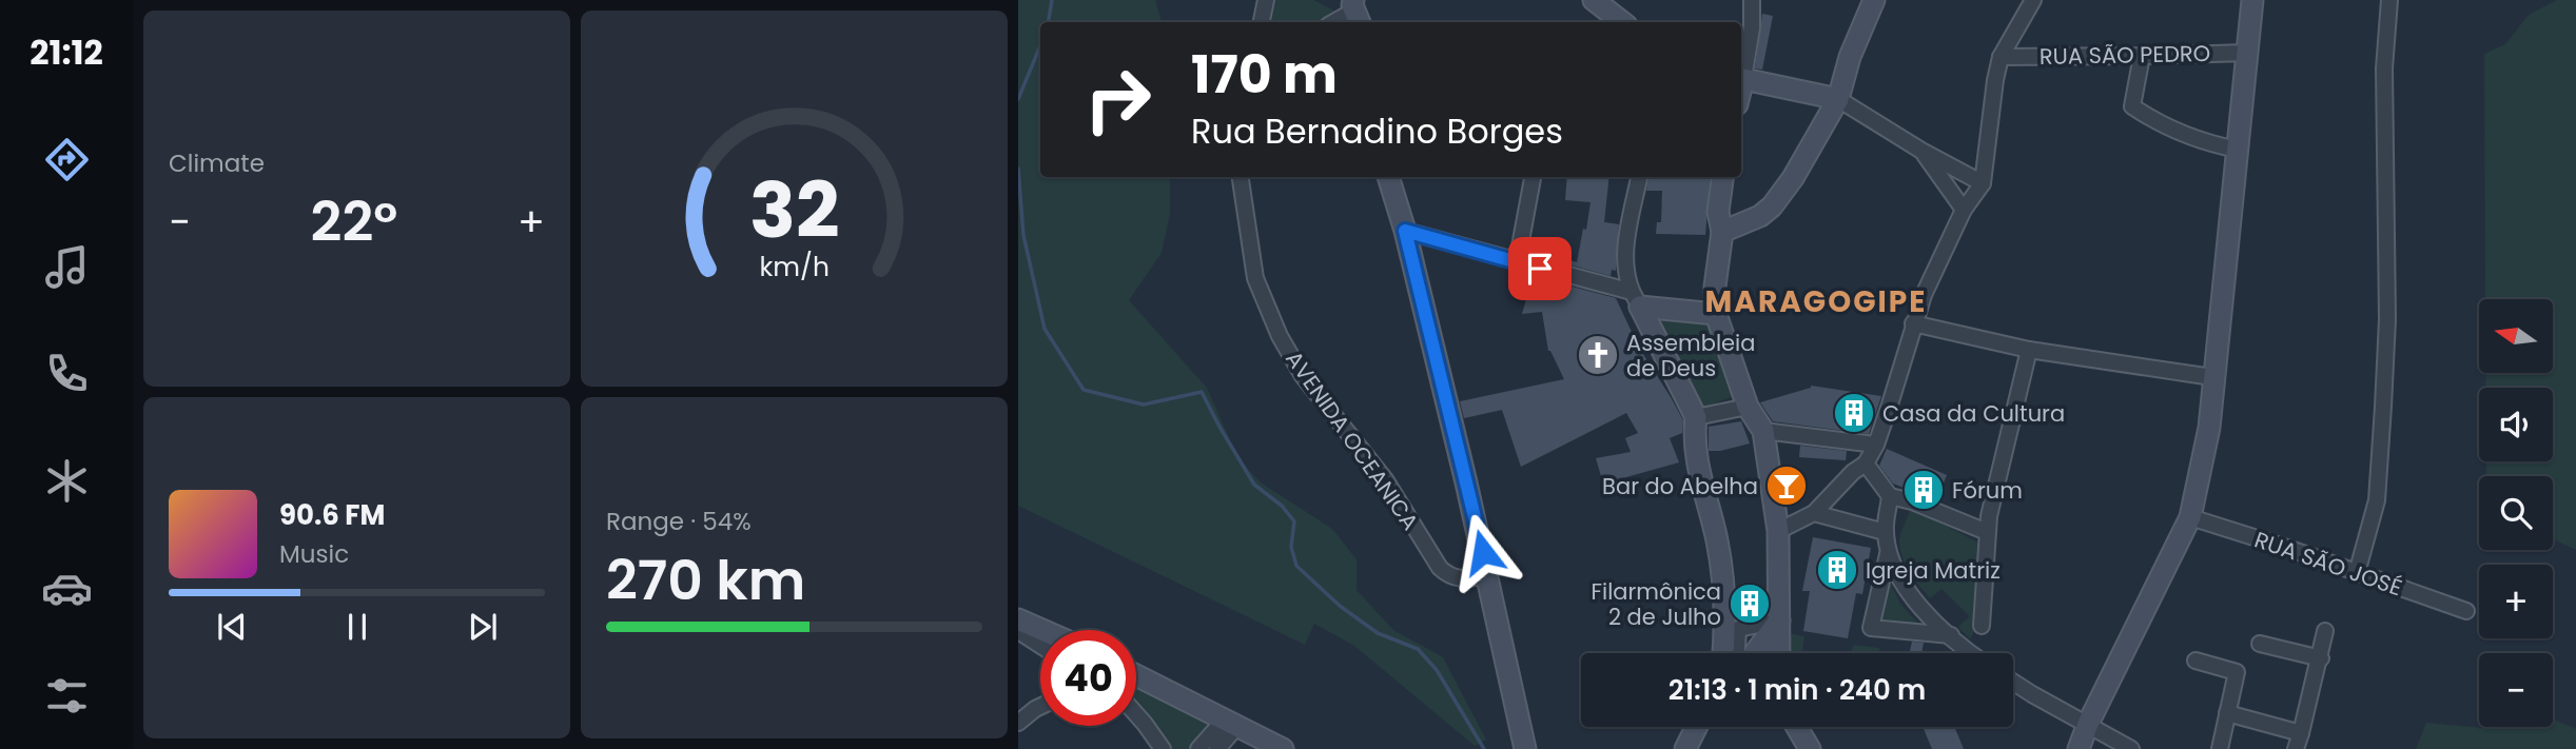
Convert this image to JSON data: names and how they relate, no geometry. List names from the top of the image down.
{
  "streets": {
    "street": ["RUA SÃO PEDRO", "AVENIDA OCEANICA", "RUA SÃO JOSÉ"]
  },
  "districts": ["MARAGOGIPE"],
  "places": {
    "church": ["Assembleia de Deus"],
    "building": [
      "Casa da Cultura",
      "Fórum",
      "Igreja Matriz",
      "Filarmônica 2 de Julho"
    ],
    "bar": ["Bar do Abelha"]
  },
  "north": "left",
  "page": {
    "tabs": "21:12",
    "tile": [
      "Climate",
      ["Range · 54%", "270 km"]
    ],
    "turn": ["170 m", "Rua Bernadino Borges"],
    "heat": ["−", "22°", "+"],
    "map_buttons": ["+", "−"],
    "song": ["90.6 FM", "Music"],
    "limit": "40",
    "trip": "21:13 · 1 min · 240 m",
    "gauge": ["32", "km/h"]
  }
}
